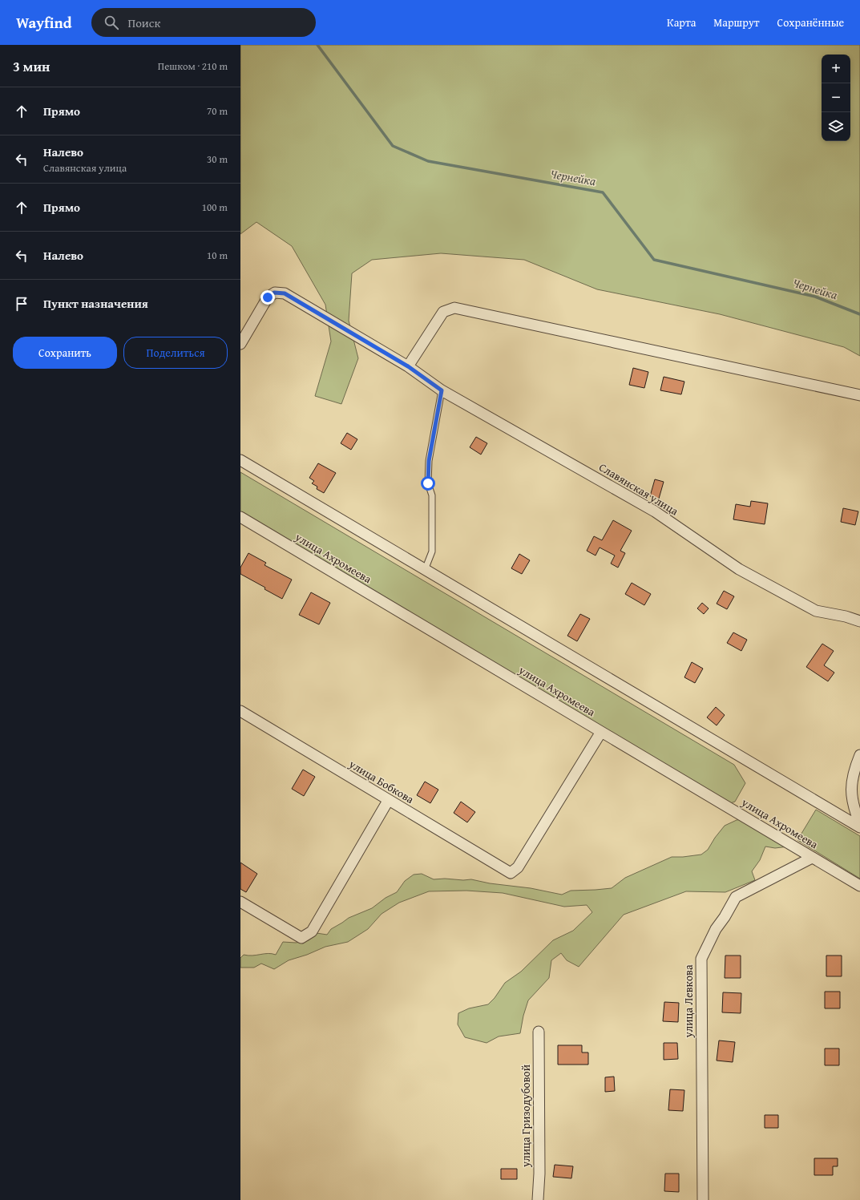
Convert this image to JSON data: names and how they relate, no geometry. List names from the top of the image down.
{
  "streets": {
    "street": [
      "Славянская улица",
      "улица Ахромеева",
      "улица Бобкова",
      "улица Левкова",
      "улица Гризодубовой"
    ]
  },
  "crossings": [
    ["улица Ахромеева", "улица Бобкова"],
    ["улица Ахромеева", "улица Левкова"]
  ],
  "water": ["Чернейка"],
  "page": {
    "header": "Wayfind",
    "search": "Поиск",
    "nav": ["Карта", "Маршрут", "Сохранённые"],
    "heading": ["3 мин", "Пешком · 210 m"],
    "map_buttons": ["+", "−"],
    "list": [
      ["Прямо", "70 m"],
      ["Налево", "Славянская улица", "30 m"],
      ["Прямо", "100 m"],
      ["Налево", "10 m"],
      "Пункт назначения"
    ],
    "buttons": ["Сохранить", "Поделиться"]
  }
}
